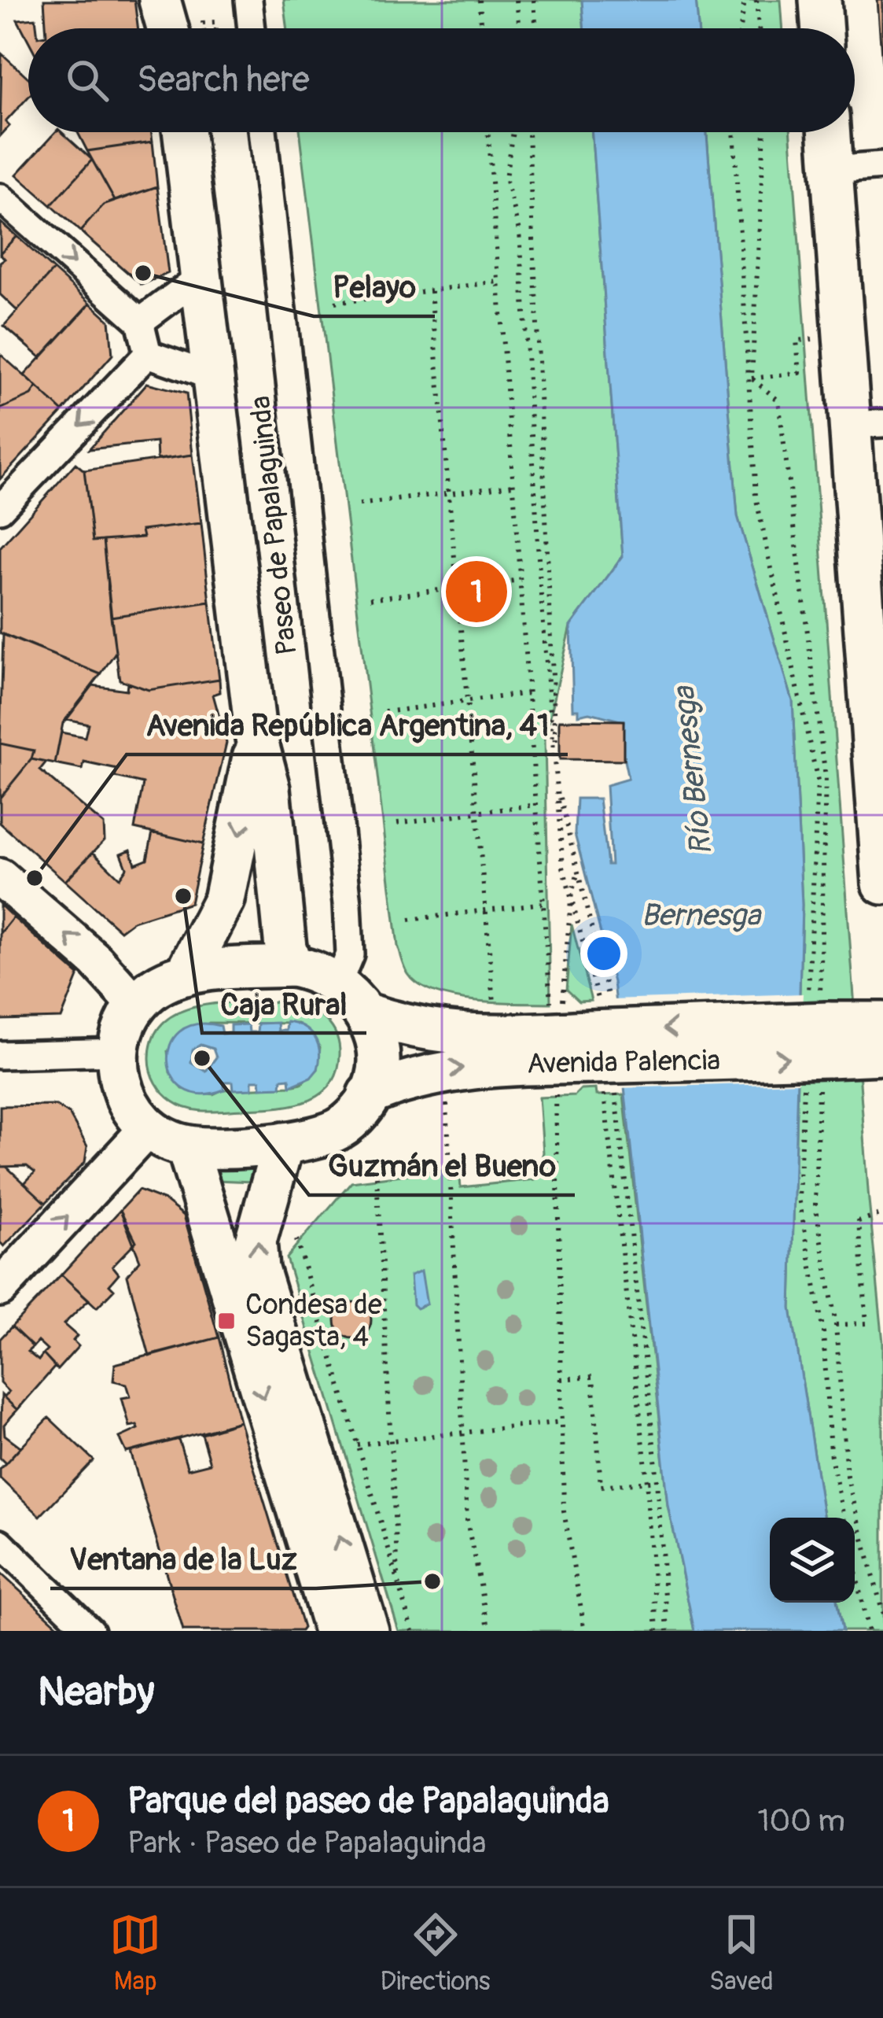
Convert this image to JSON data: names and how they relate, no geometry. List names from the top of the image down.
{
  "streets": {
    "main road": ["Avenida Palencia"],
    "street": ["Paseo de Papalaguinda"]
  },
  "crossings": [
    ["Paseo de Papalaguinda", "Avenida Palencia"]
  ],
  "water": ["Río Bernesga", "Bernesga"],
  "places": {
    "other": [
      "Pelayo",
      "Avenida República Argentina, 41",
      "Caja Rural",
      "Guzmán el Bueno",
      "Ventana de la Luz"
    ],
    "transit": ["Condesa de Sagasta, 4"]
  },
  "page": {
    "search": "Search here",
    "pins": "1",
    "heading": "Nearby",
    "list": [
      {
        "mark": "1",
        "name": "Parque del paseo de Papalaguinda",
        "note": "Park · Paseo de Papalaguinda",
        "value": "100 m"
      }
    ],
    "nav": ["Map", "Directions", "Saved"]
  }
}
